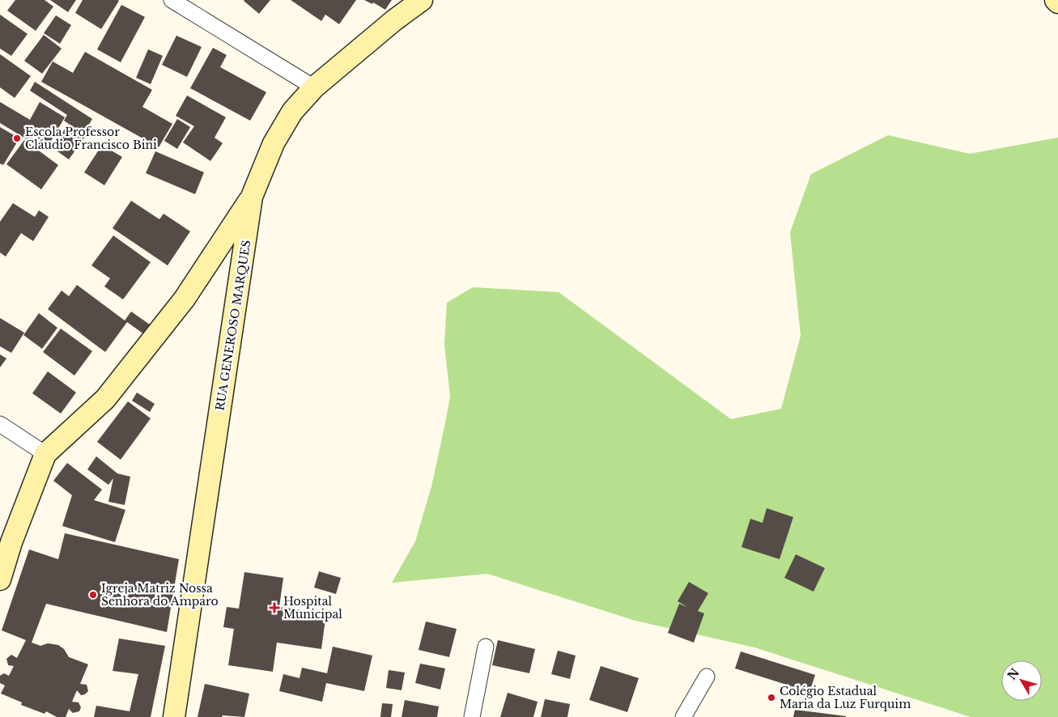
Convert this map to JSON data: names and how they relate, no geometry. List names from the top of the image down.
{
  "streets": {
    "street": ["RUA GENEROSO MARQUES"]
  },
  "places": {
    "other": ["Escola Professor Cláudio Francisco Bini", "Igreja Matriz Nossa Senhora do Amparo", "Colégio Estadual Maria da Luz Furquim"],
    "health": ["Hospital Municipal"]
  },
  "north": "top left"
}
